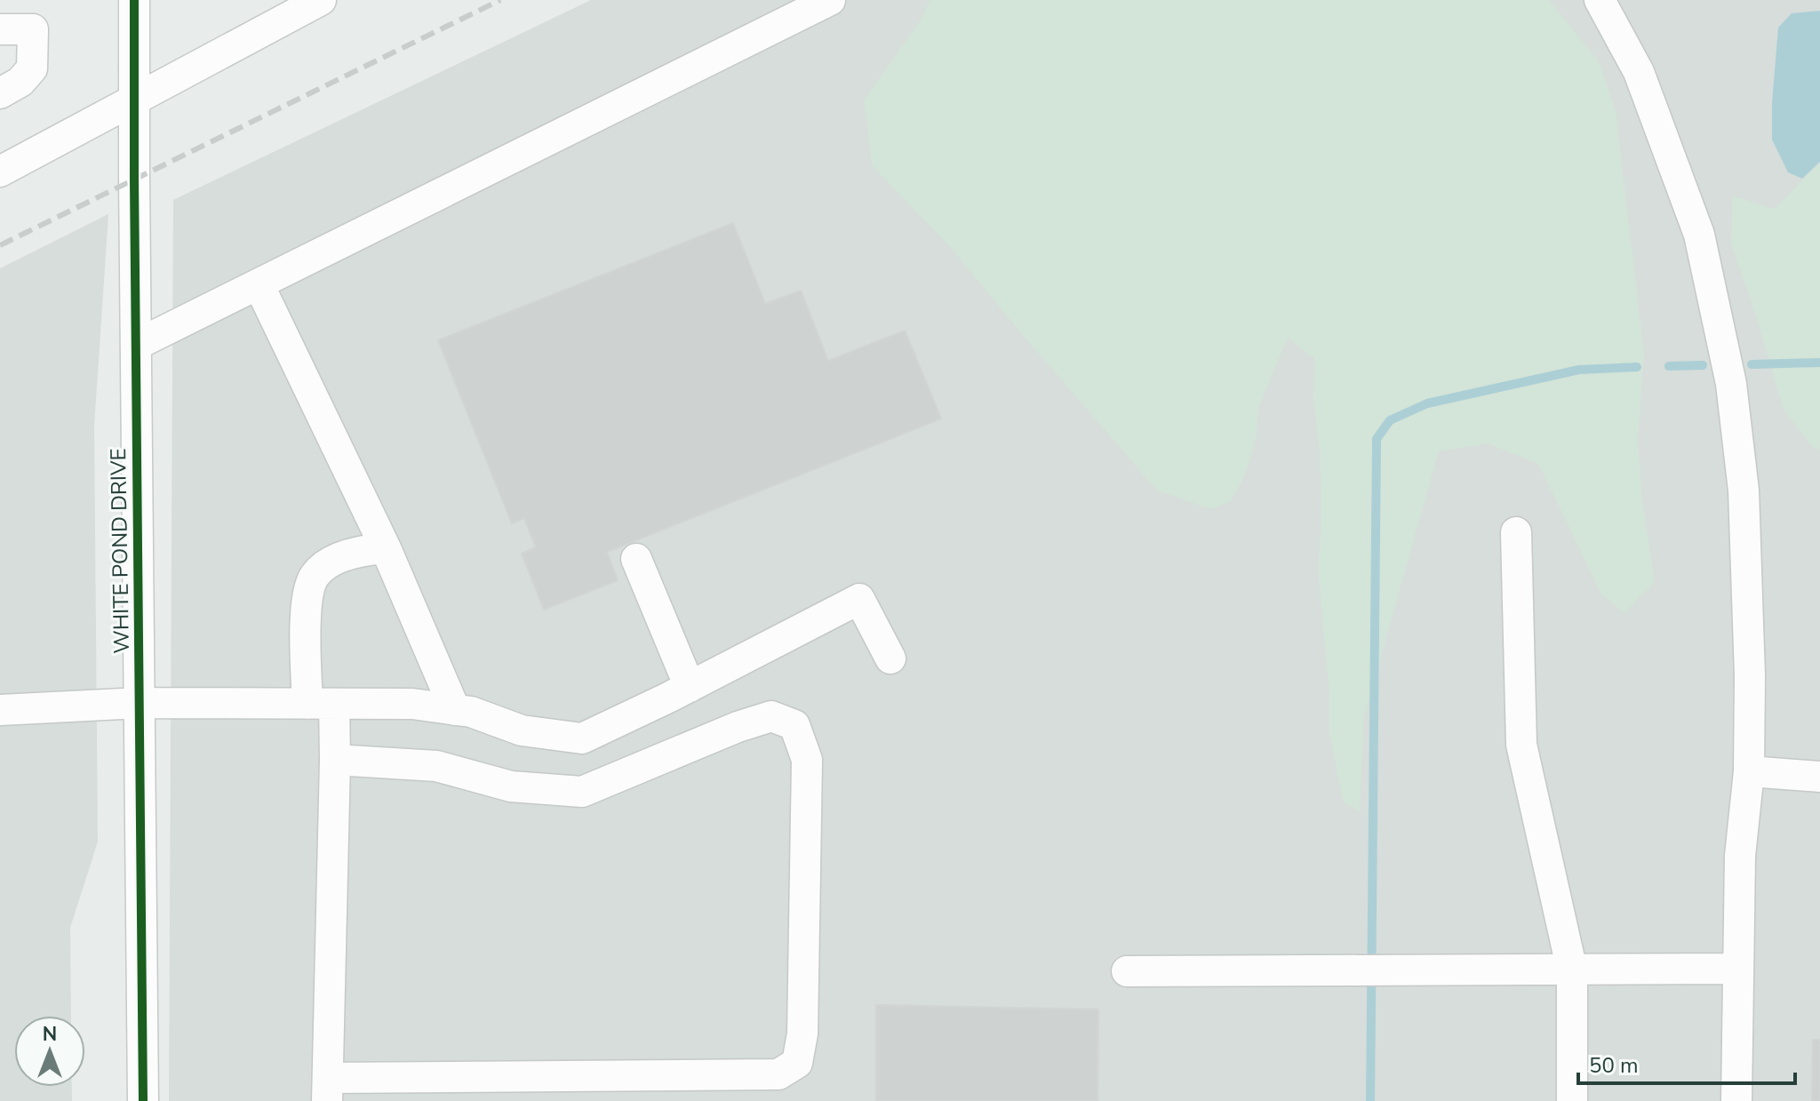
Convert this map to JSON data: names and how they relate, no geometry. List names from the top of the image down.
{
  "streets": {
    "street": ["WHITE POND DRIVE"]
  },
  "scale_bar": "50 m",
  "north": "top"
}
